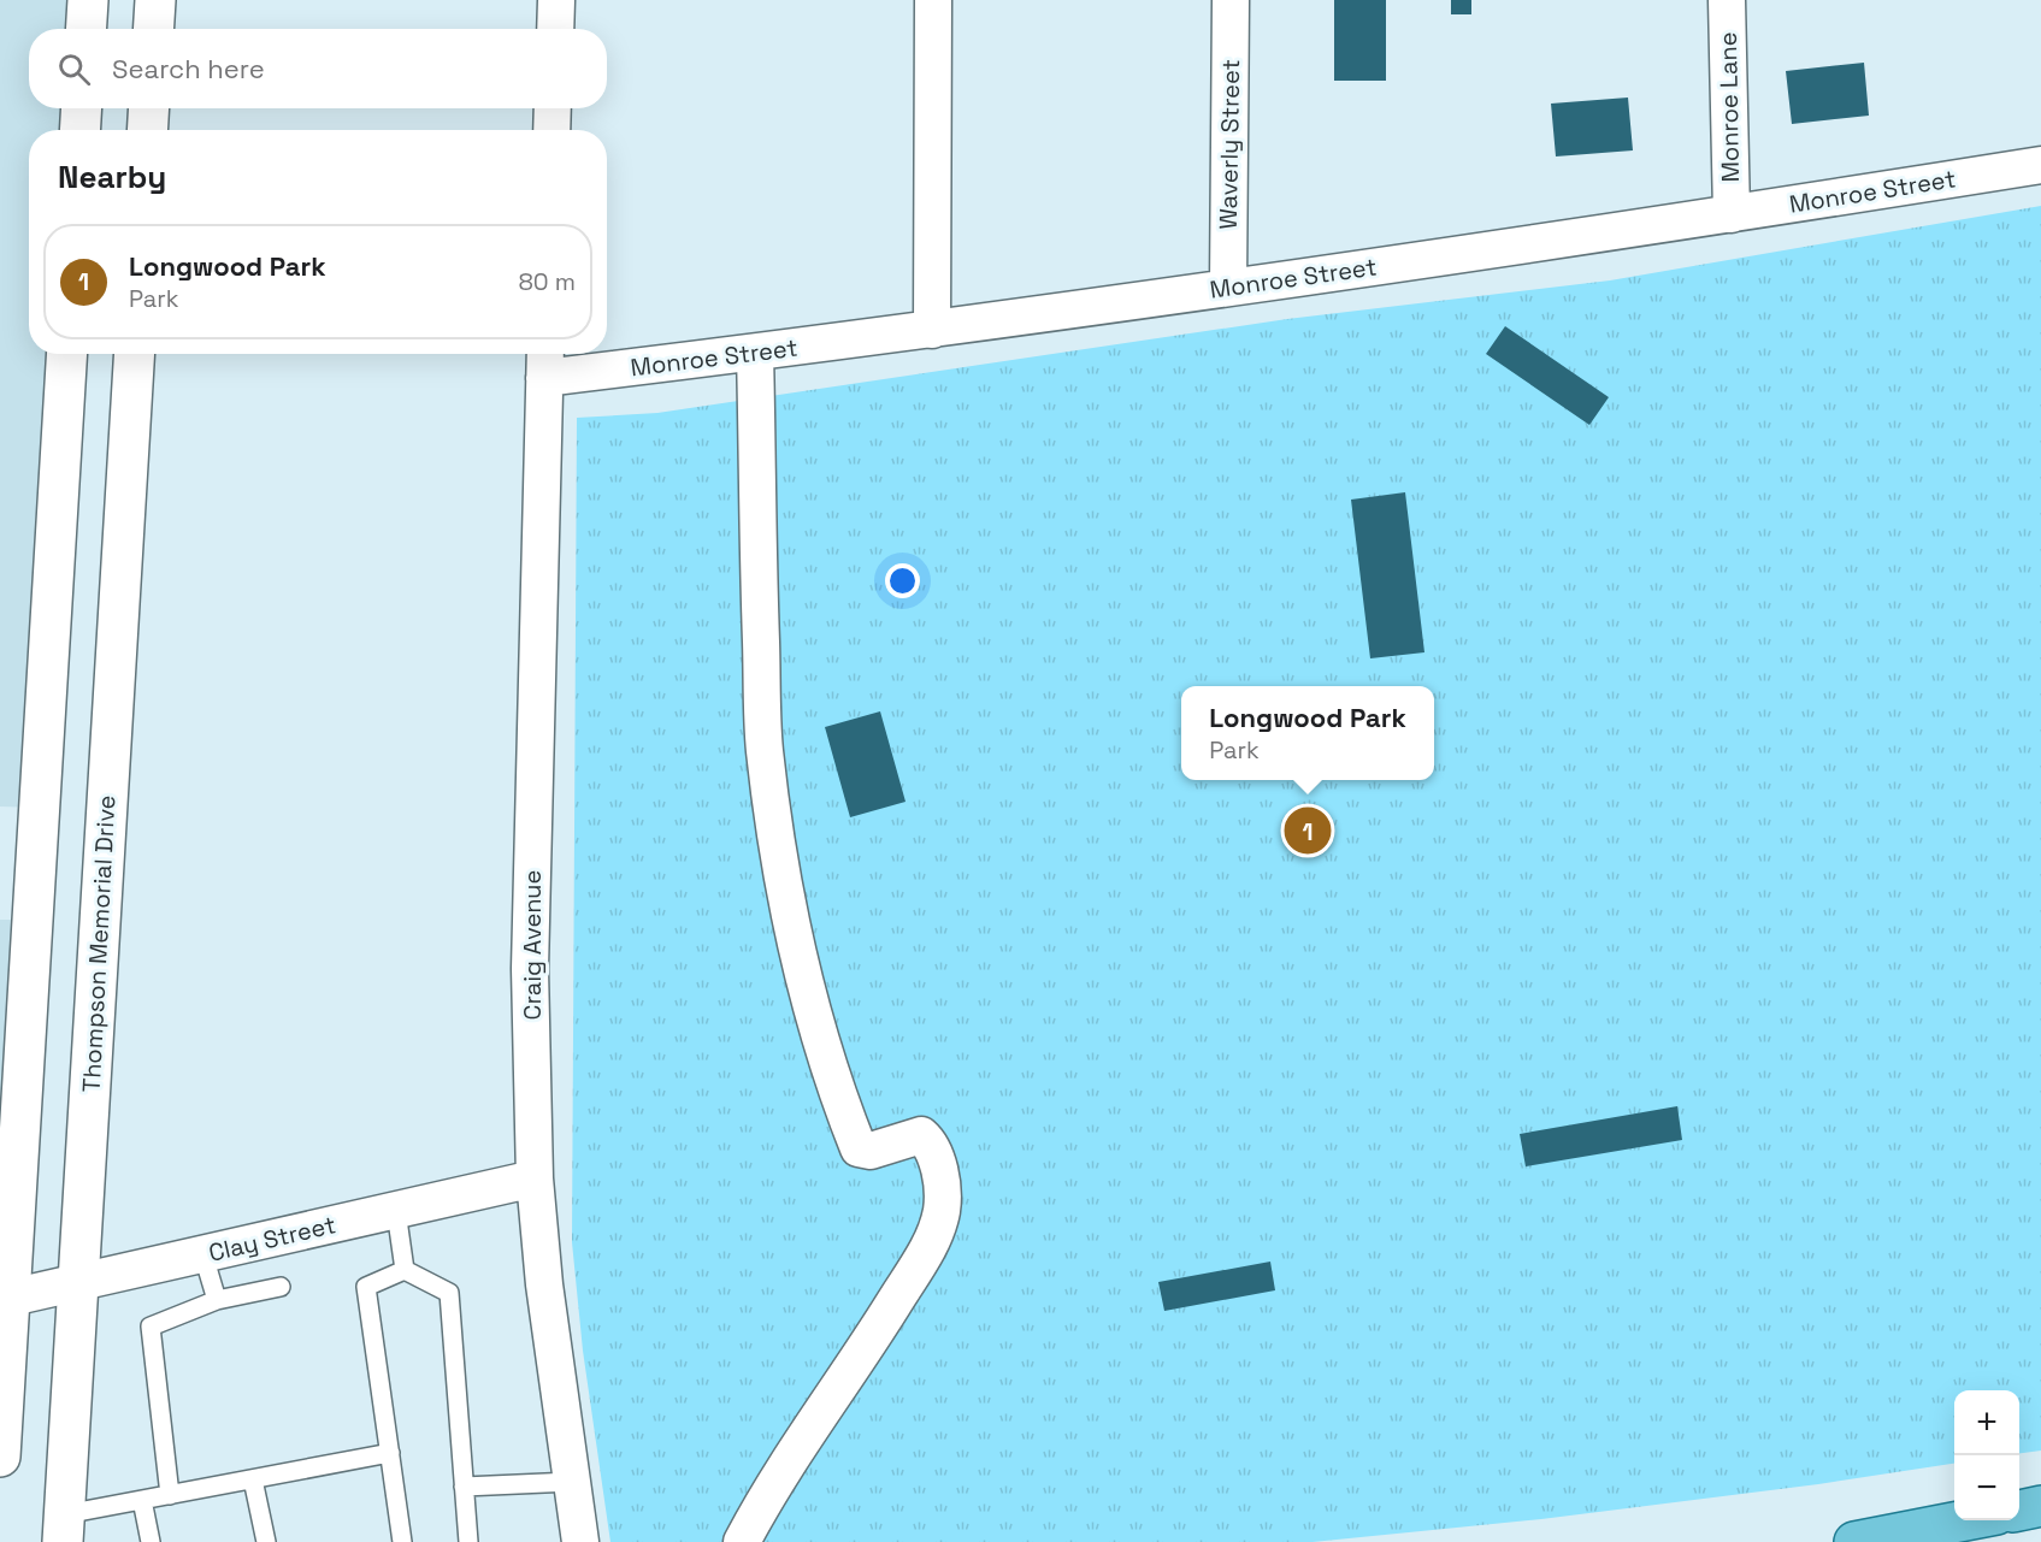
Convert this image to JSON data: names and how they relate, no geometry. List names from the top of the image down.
{
  "streets": {
    "main road": ["Thompson Memorial Drive"],
    "street": [
      "Monroe Lane",
      "Waverly Street",
      "Monroe Street",
      "Craig Avenue",
      "Clay Street"
    ]
  },
  "crossings": [
    ["Monroe Lane", "Monroe Street"],
    ["Waverly Street", "Monroe Street"],
    ["Monroe Street", "Craig Avenue"],
    ["Thompson Memorial Drive", "Clay Street"],
    ["Craig Avenue", "Clay Street"]
  ],
  "page": {
    "search": "Search here",
    "heading": "Nearby",
    "list": [
      {
        "mark": "1",
        "name": "Longwood Park",
        "note": "Park",
        "value": "80 m"
      }
    ],
    "popup": ["Longwood Park", "Park"],
    "pins": "1",
    "map_buttons": ["+", "−"]
  }
}
